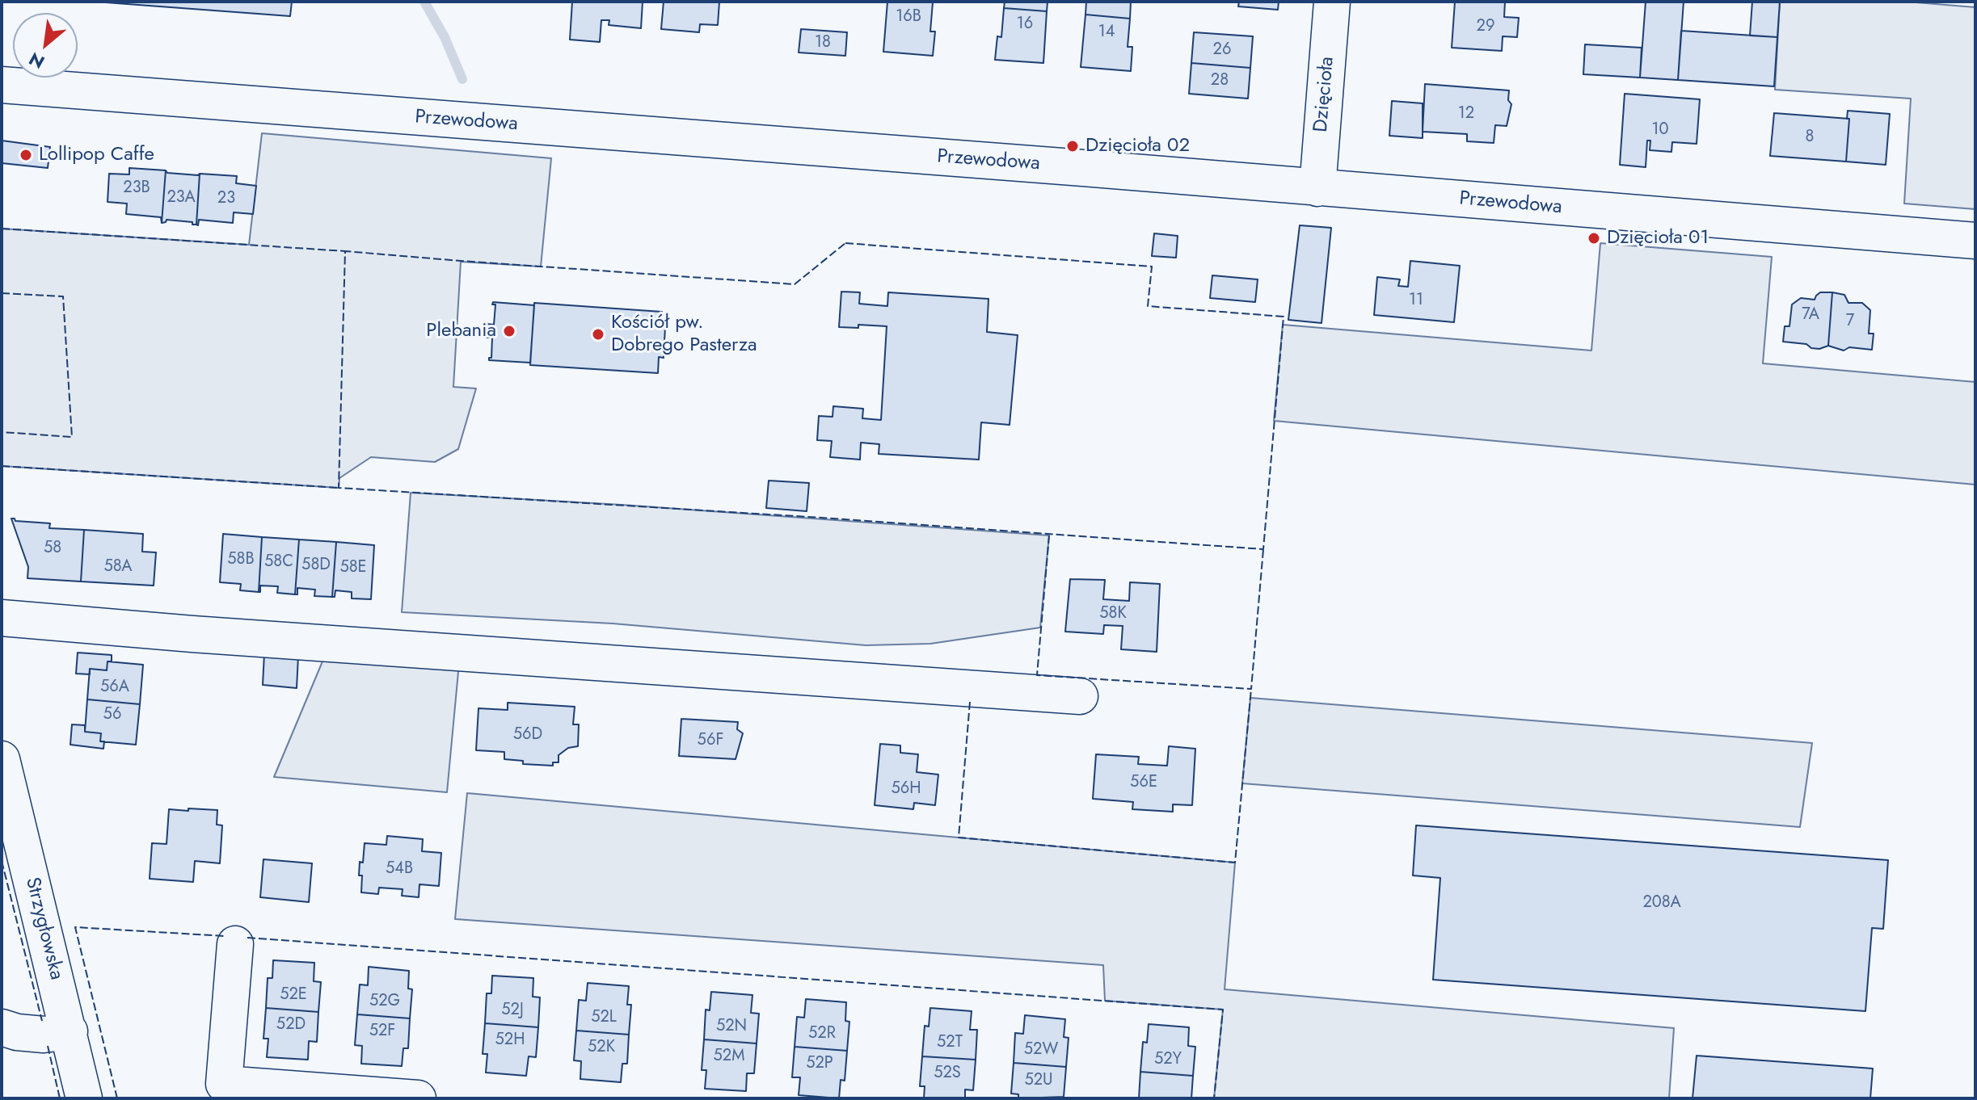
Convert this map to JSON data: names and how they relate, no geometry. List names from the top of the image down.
{
  "streets": {
    "street": ["Dzięcioła", "Przewodowa", "Strzygłowska"]
  },
  "crossings": [
    ["Dzięcioła", "Przewodowa"]
  ],
  "places": [
    "Dzięcioła 02",
    "Lollipop Caffe",
    "Dzięcioła 01",
    "Plebania",
    "Kościół pw. Dobrego Pasterza"
  ],
  "house_numbers": [
    "16B",
    "16",
    "29",
    "14",
    "18",
    "26",
    "28",
    "12",
    "10",
    "8",
    "23B",
    "23A",
    "23",
    "11",
    "7A",
    "7",
    "58",
    "58B",
    "58C",
    "58D",
    "58A",
    "58E",
    "58K",
    "56A",
    "56",
    "56D",
    "56F",
    "56E",
    "56H",
    "54B",
    "208A",
    "52E",
    "52G",
    "52J",
    "52L",
    "52D",
    "52N",
    "52F",
    "52R",
    "52H",
    "52T",
    "52K",
    "52W",
    "52M",
    "52Y",
    "52P",
    "52S",
    "52U"
  ],
  "north": "bottom left"
}
